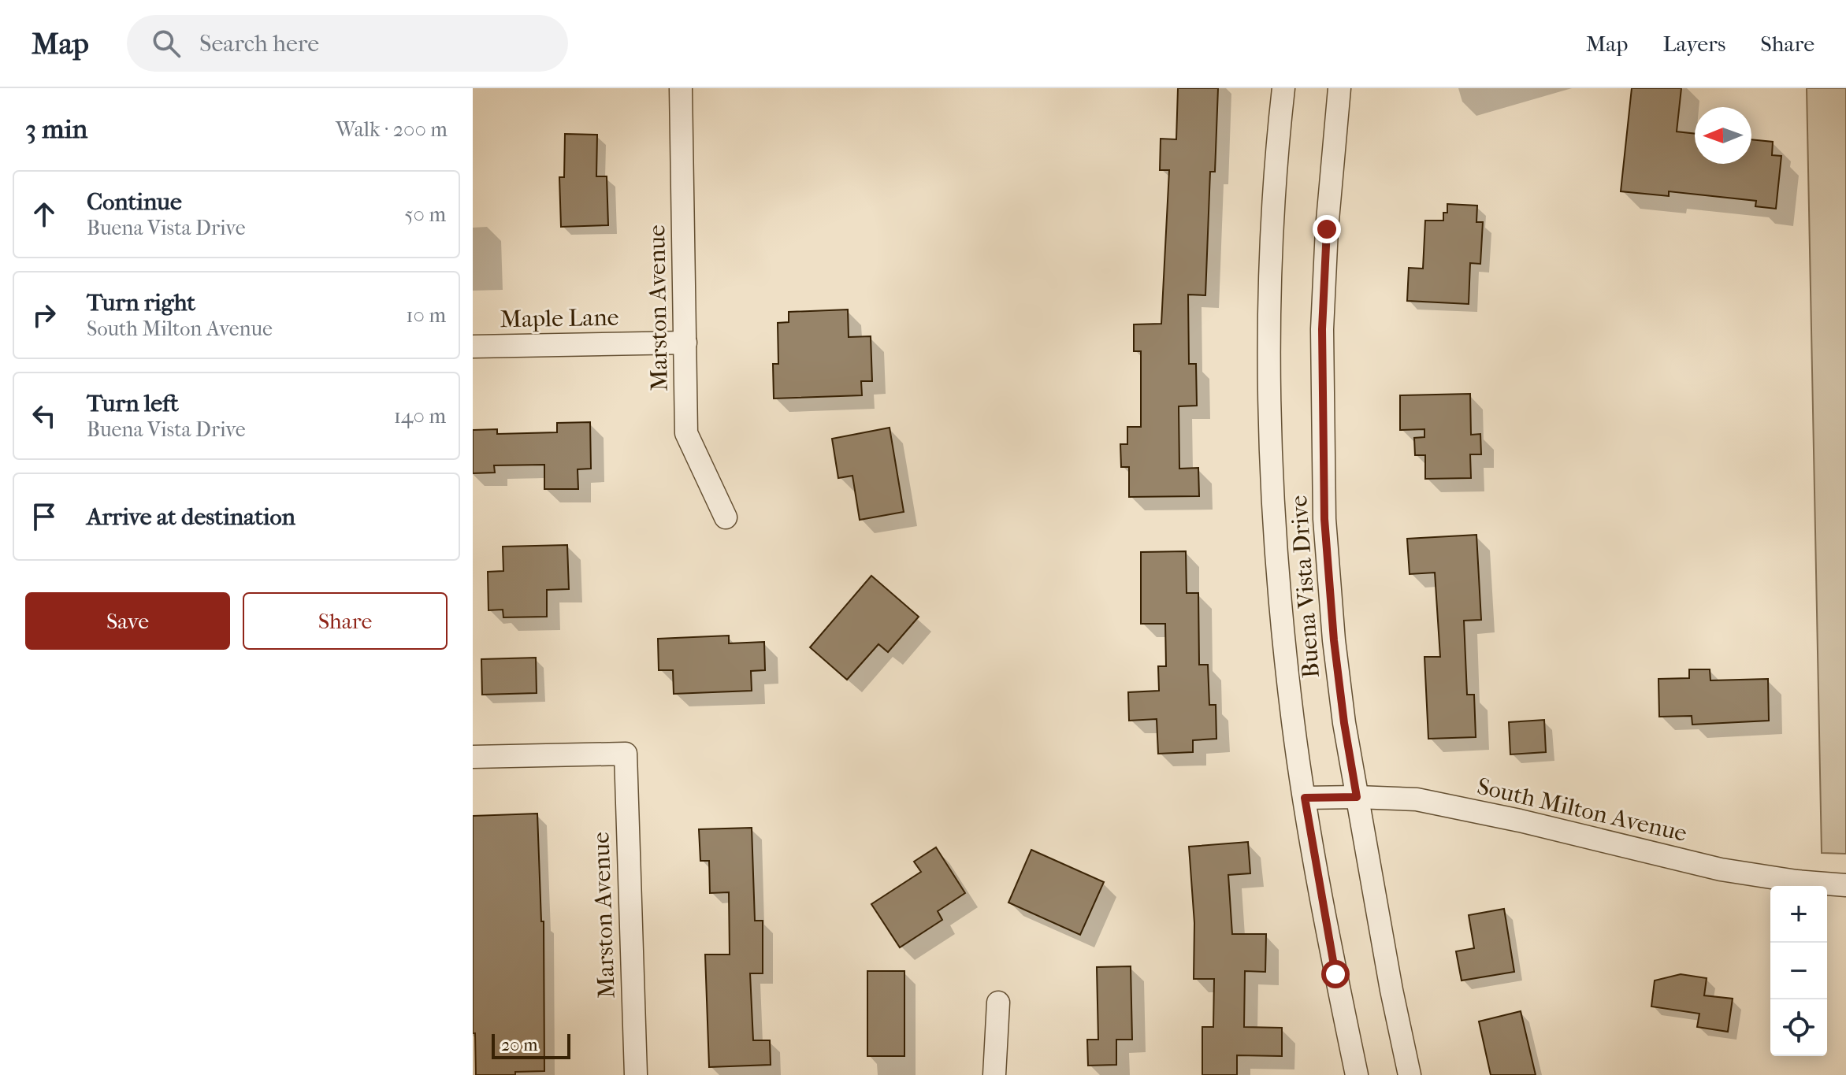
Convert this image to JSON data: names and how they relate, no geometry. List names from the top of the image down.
{
  "streets": {
    "street": [
      "Marston Avenue",
      "Maple Lane",
      "Buena Vista Drive",
      "South Milton Avenue"
    ]
  },
  "crossings": [
    ["Marston Avenue", "Maple Lane"],
    ["Buena Vista Drive", "South Milton Avenue"]
  ],
  "scale_bar": "20 m",
  "north": "left",
  "page": {
    "header": "Map",
    "search": "Search here",
    "nav": ["Map", "Layers", "Share"],
    "heading": ["3 min", "Walk · 200 m"],
    "list": [
      ["Continue", "Buena Vista Drive", "50 m"],
      ["Turn right", "South Milton Avenue", "10 m"],
      ["Turn left", "Buena Vista Drive", "140 m"],
      "Arrive at destination"
    ],
    "buttons": ["Save", "Share"],
    "map_buttons": ["+", "−"],
    "scale": "20 m"
  }
}
